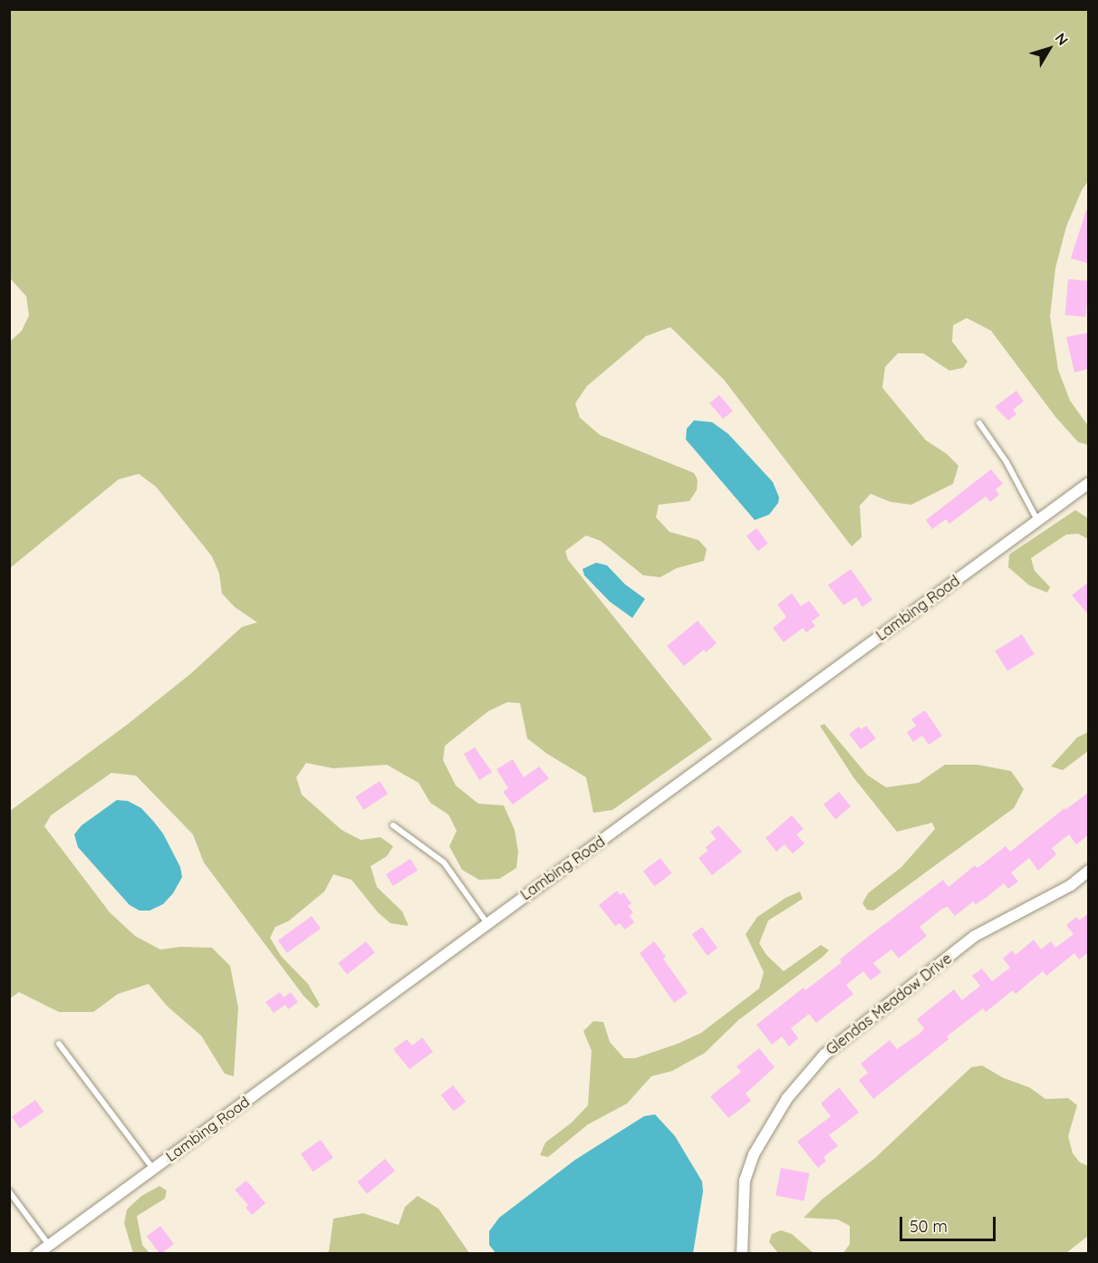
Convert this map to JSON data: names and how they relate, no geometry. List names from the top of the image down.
{
  "streets": {
    "street": ["Lambing Road", "Glendas Meadow Drive"]
  },
  "scale_bar": "50 m",
  "north": "top right"
}
